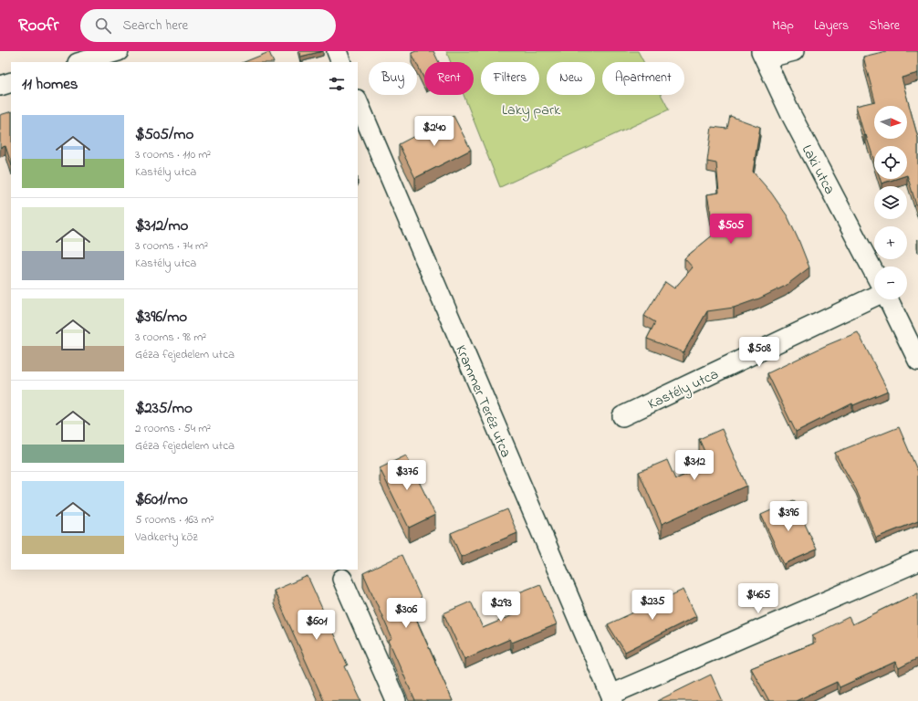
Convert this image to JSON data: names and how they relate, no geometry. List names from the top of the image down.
{
  "streets": {
    "street": ["Laki utca", "Kastély utca", "Krammer Teréz utca"]
  },
  "parks": ["Laky park"],
  "north": "right",
  "page": {
    "header": "Roofr",
    "search": "Search here",
    "nav": ["Map", "Layers", "Share"],
    "chip": [
      "Buy",
      "Rent",
      "Filters",
      "New",
      "Apartment"
    ],
    "heading": "11 homes",
    "map_buttons": ["+", "−"],
    "list": [
      {
        "name": "$505/mo",
        "note": "3 rooms · 110 m² · Kastély utca"
      },
      {
        "name": "$312/mo",
        "note": "3 rooms · 74 m² · Kastély utca"
      },
      {
        "name": "$396/mo",
        "note": "3 rooms · 98 m² · Géza fejedelem utca"
      },
      {
        "name": "$235/mo",
        "note": "2 rooms · 54 m² · Géza fejedelem utca"
      },
      {
        "name": "$601/mo",
        "note": "5 rooms · 163 m² · Vadkerty köz"
      }
    ],
    "price": [
      "$240",
      "$505",
      "$508",
      "$312",
      "$376",
      "$396",
      "$465",
      "$235",
      "$293",
      "$306",
      "$601"
    ]
  }
}
